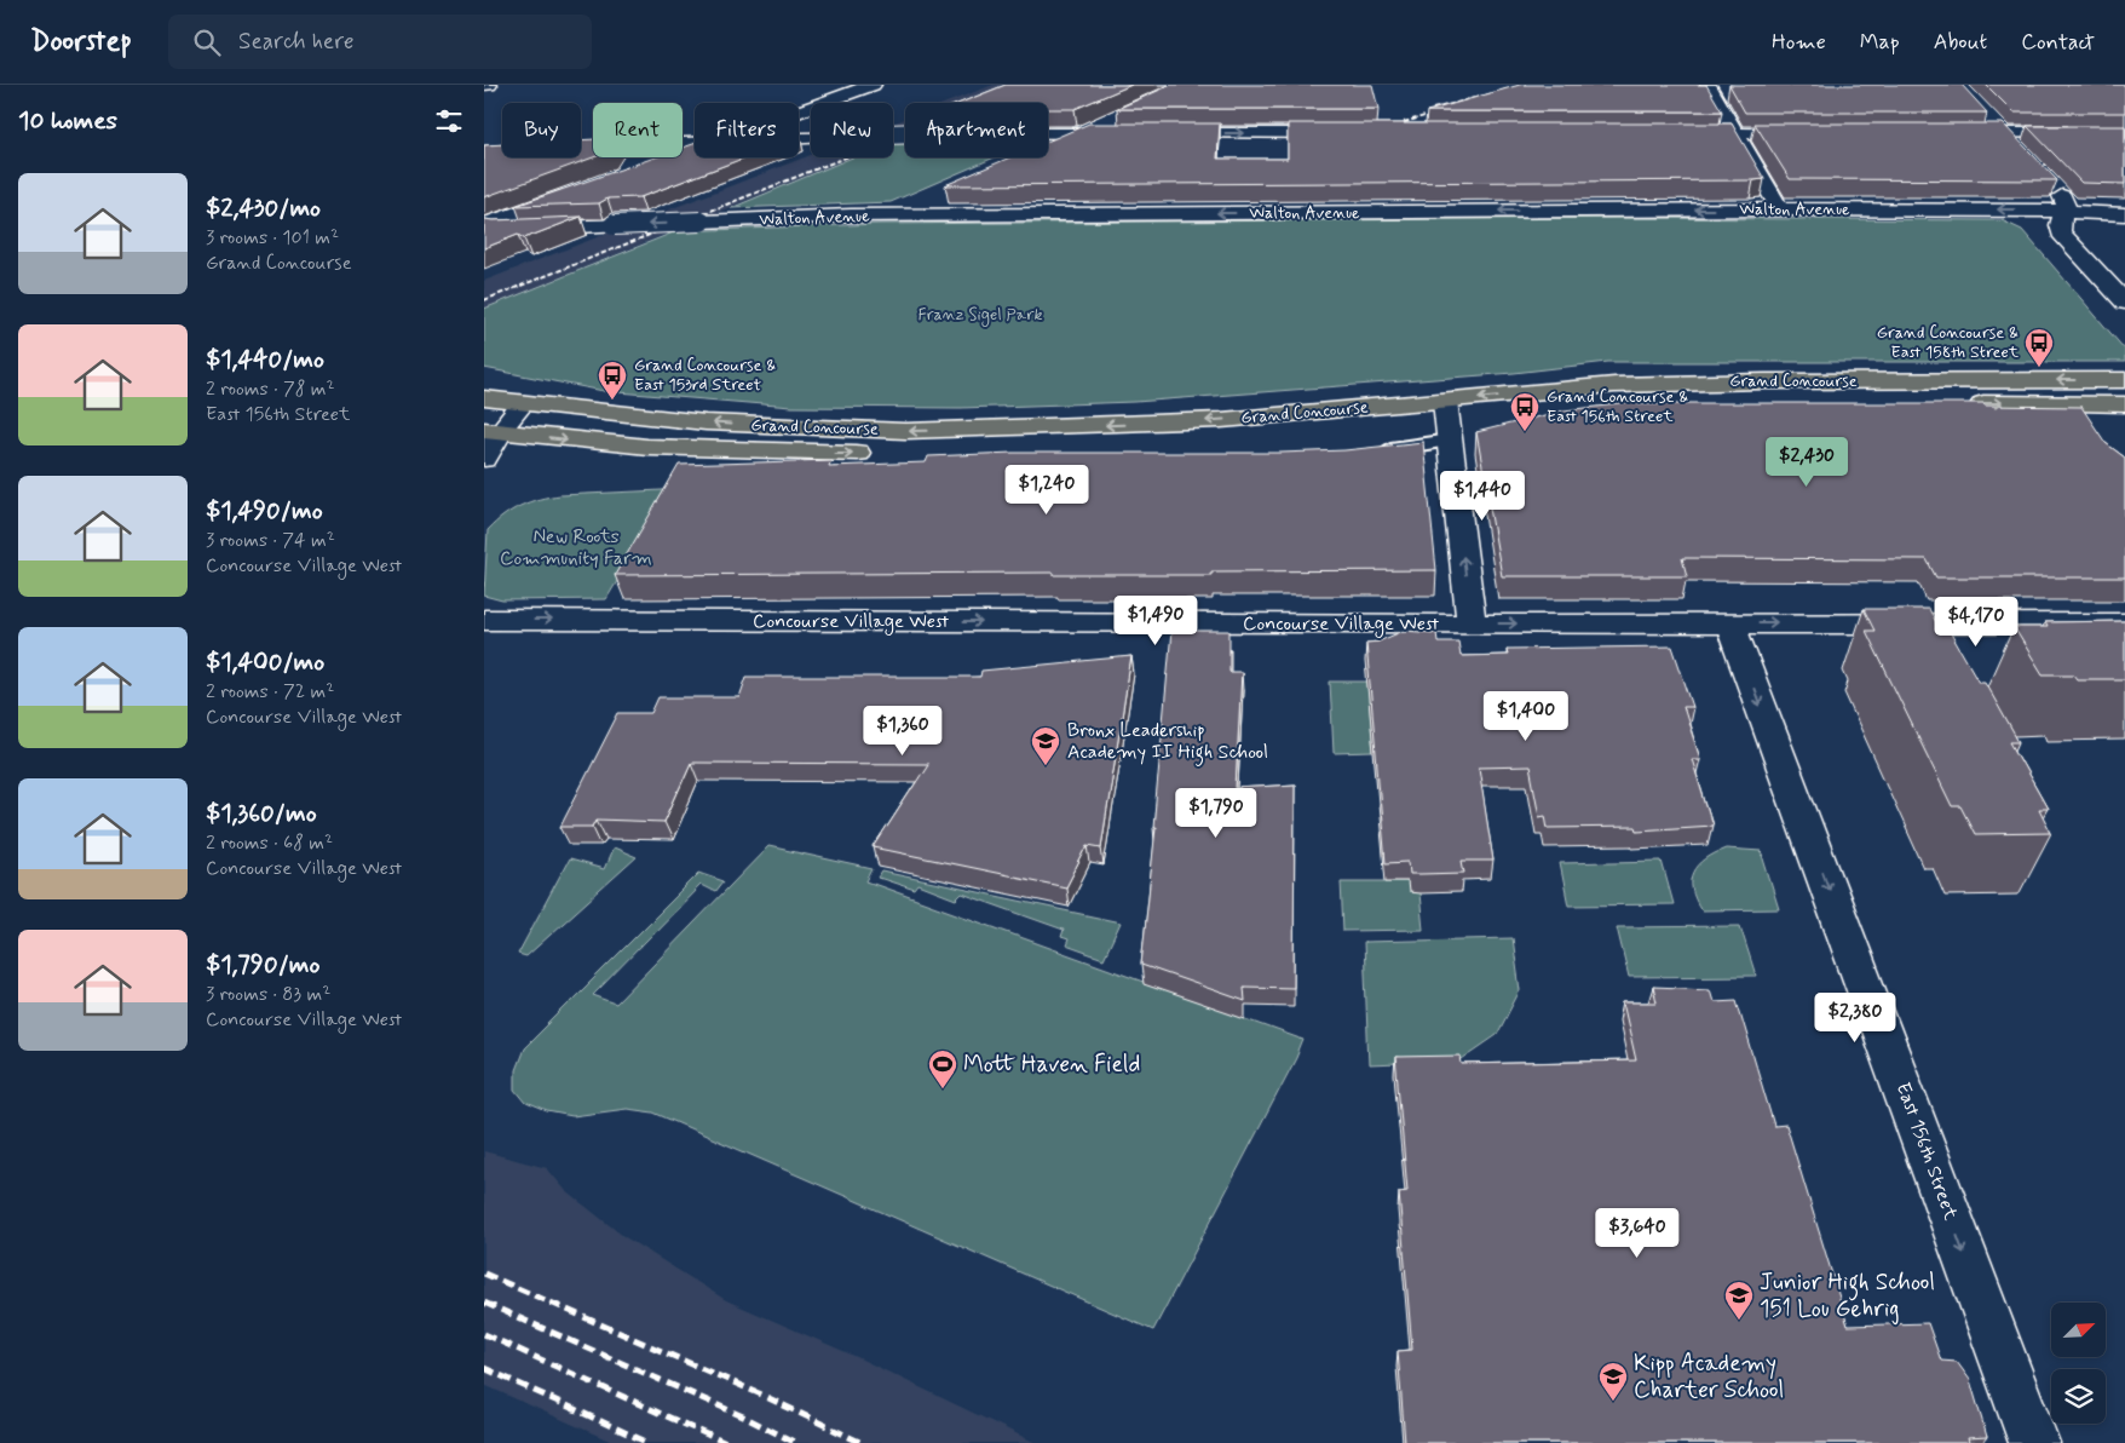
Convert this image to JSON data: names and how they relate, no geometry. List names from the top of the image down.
{
  "streets": {
    "main road": ["Grand Concourse"],
    "street": ["Walton Avenue", "Concourse Village West", "East 156th Street"]
  },
  "crossings": [
    ["Concourse Village West", "East 156th Street"]
  ],
  "one_way": ["Concourse Village West", "East 156th Street"],
  "parks": ["Franz Sigel Park", "New Roots Community Farm"],
  "places": {
    "bus stop": ["Grand Concourse & East 158th Street", "Grand Concourse & East 153rd Street", "Grand Concourse & East 156th Street"],
    "school or university": ["Bronx Leadership Academy II High School", "Junior High School 151 Lou Gehrig", "Kipp Academy Charter School"],
    "sports": ["Mott Haven Field"]
  },
  "north": "top right",
  "page": {
    "header": "Doorstep",
    "search": "Search here",
    "nav": [
      "Home",
      "Map",
      "About",
      "Contact"
    ],
    "heading": "10 homes",
    "chip": [
      "Buy",
      "Rent",
      "Filters",
      "New",
      "Apartment"
    ],
    "list": [
      {
        "name": "$2,430/mo",
        "note": "3 rooms · 101 m² · Grand Concourse"
      },
      {
        "name": "$1,440/mo",
        "note": "2 rooms · 78 m² · East 156th Street"
      },
      {
        "name": "$1,490/mo",
        "note": "3 rooms · 74 m² · Concourse Village West"
      },
      {
        "name": "$1,400/mo",
        "note": "2 rooms · 72 m² · Concourse Village West"
      },
      {
        "name": "$1,360/mo",
        "note": "2 rooms · 68 m² · Concourse Village West"
      },
      {
        "name": "$1,790/mo",
        "note": "3 rooms · 83 m² · Concourse Village West"
      }
    ],
    "price": [
      "$2,430",
      "$1,240",
      "$1,440",
      "$1,490",
      "$4,170",
      "$1,400",
      "$1,360",
      "$1,790",
      "$2,380",
      "$3,640"
    ]
  }
}
